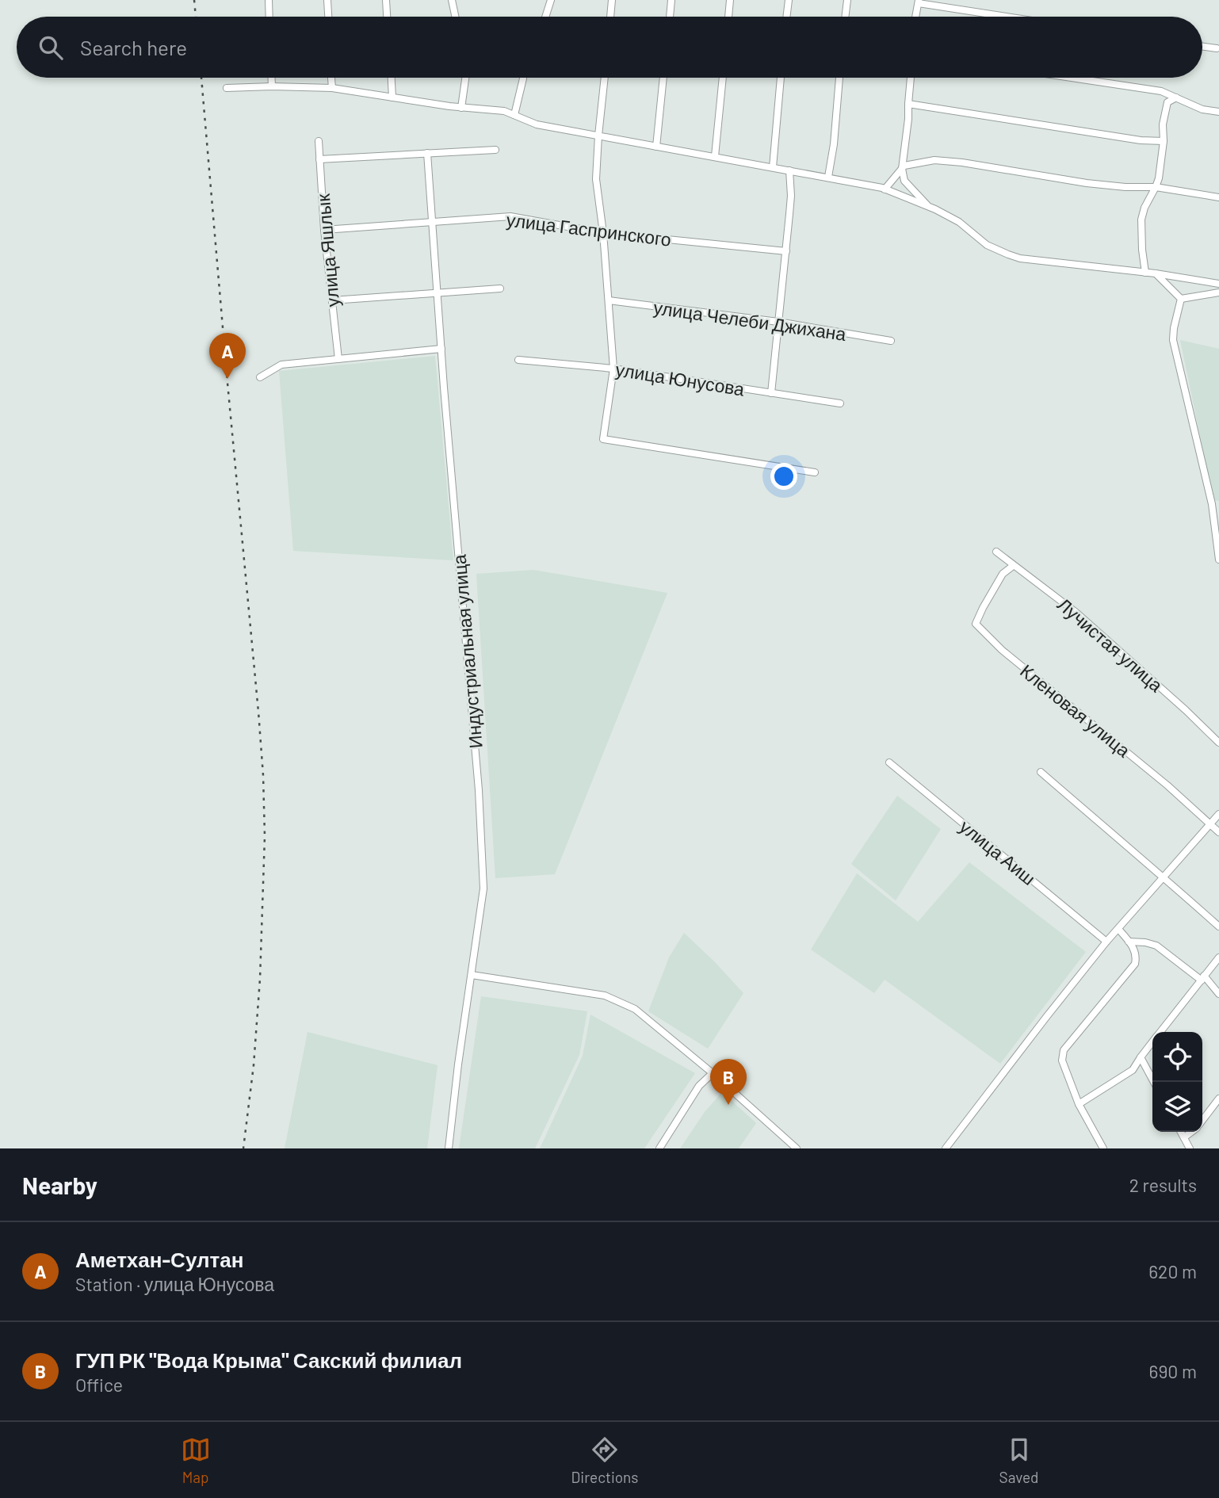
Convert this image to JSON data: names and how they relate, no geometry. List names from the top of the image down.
{
  "streets": {
    "street": [
      "улица Гаспринского",
      "улица Яшлык",
      "улица Челеби Джихана",
      "улица Юнусова",
      "Лучистая улица",
      "Индустриальная улица",
      "Кленовая улица",
      "улица Аиш"
    ]
  },
  "crossings": [
    ["улица Гаспринского", "улица Яшлык"],
    ["улица Гаспринского", "Индустриальная улица"],
    ["Лучистая улица", "Кленовая улица"]
  ],
  "page": {
    "search": "Search here",
    "pins": ["A", "B"],
    "heading": ["Nearby", "2 results"],
    "list": [
      {
        "mark": "A",
        "name": "Аметхан-Султан",
        "note": "Station · улица Юнусова",
        "value": "620 m"
      },
      {
        "mark": "B",
        "name": "ГУП РК \"Вода Крыма\" Сакский филиал",
        "note": "Office",
        "value": "690 m"
      }
    ],
    "nav": ["Map", "Directions", "Saved"]
  }
}
